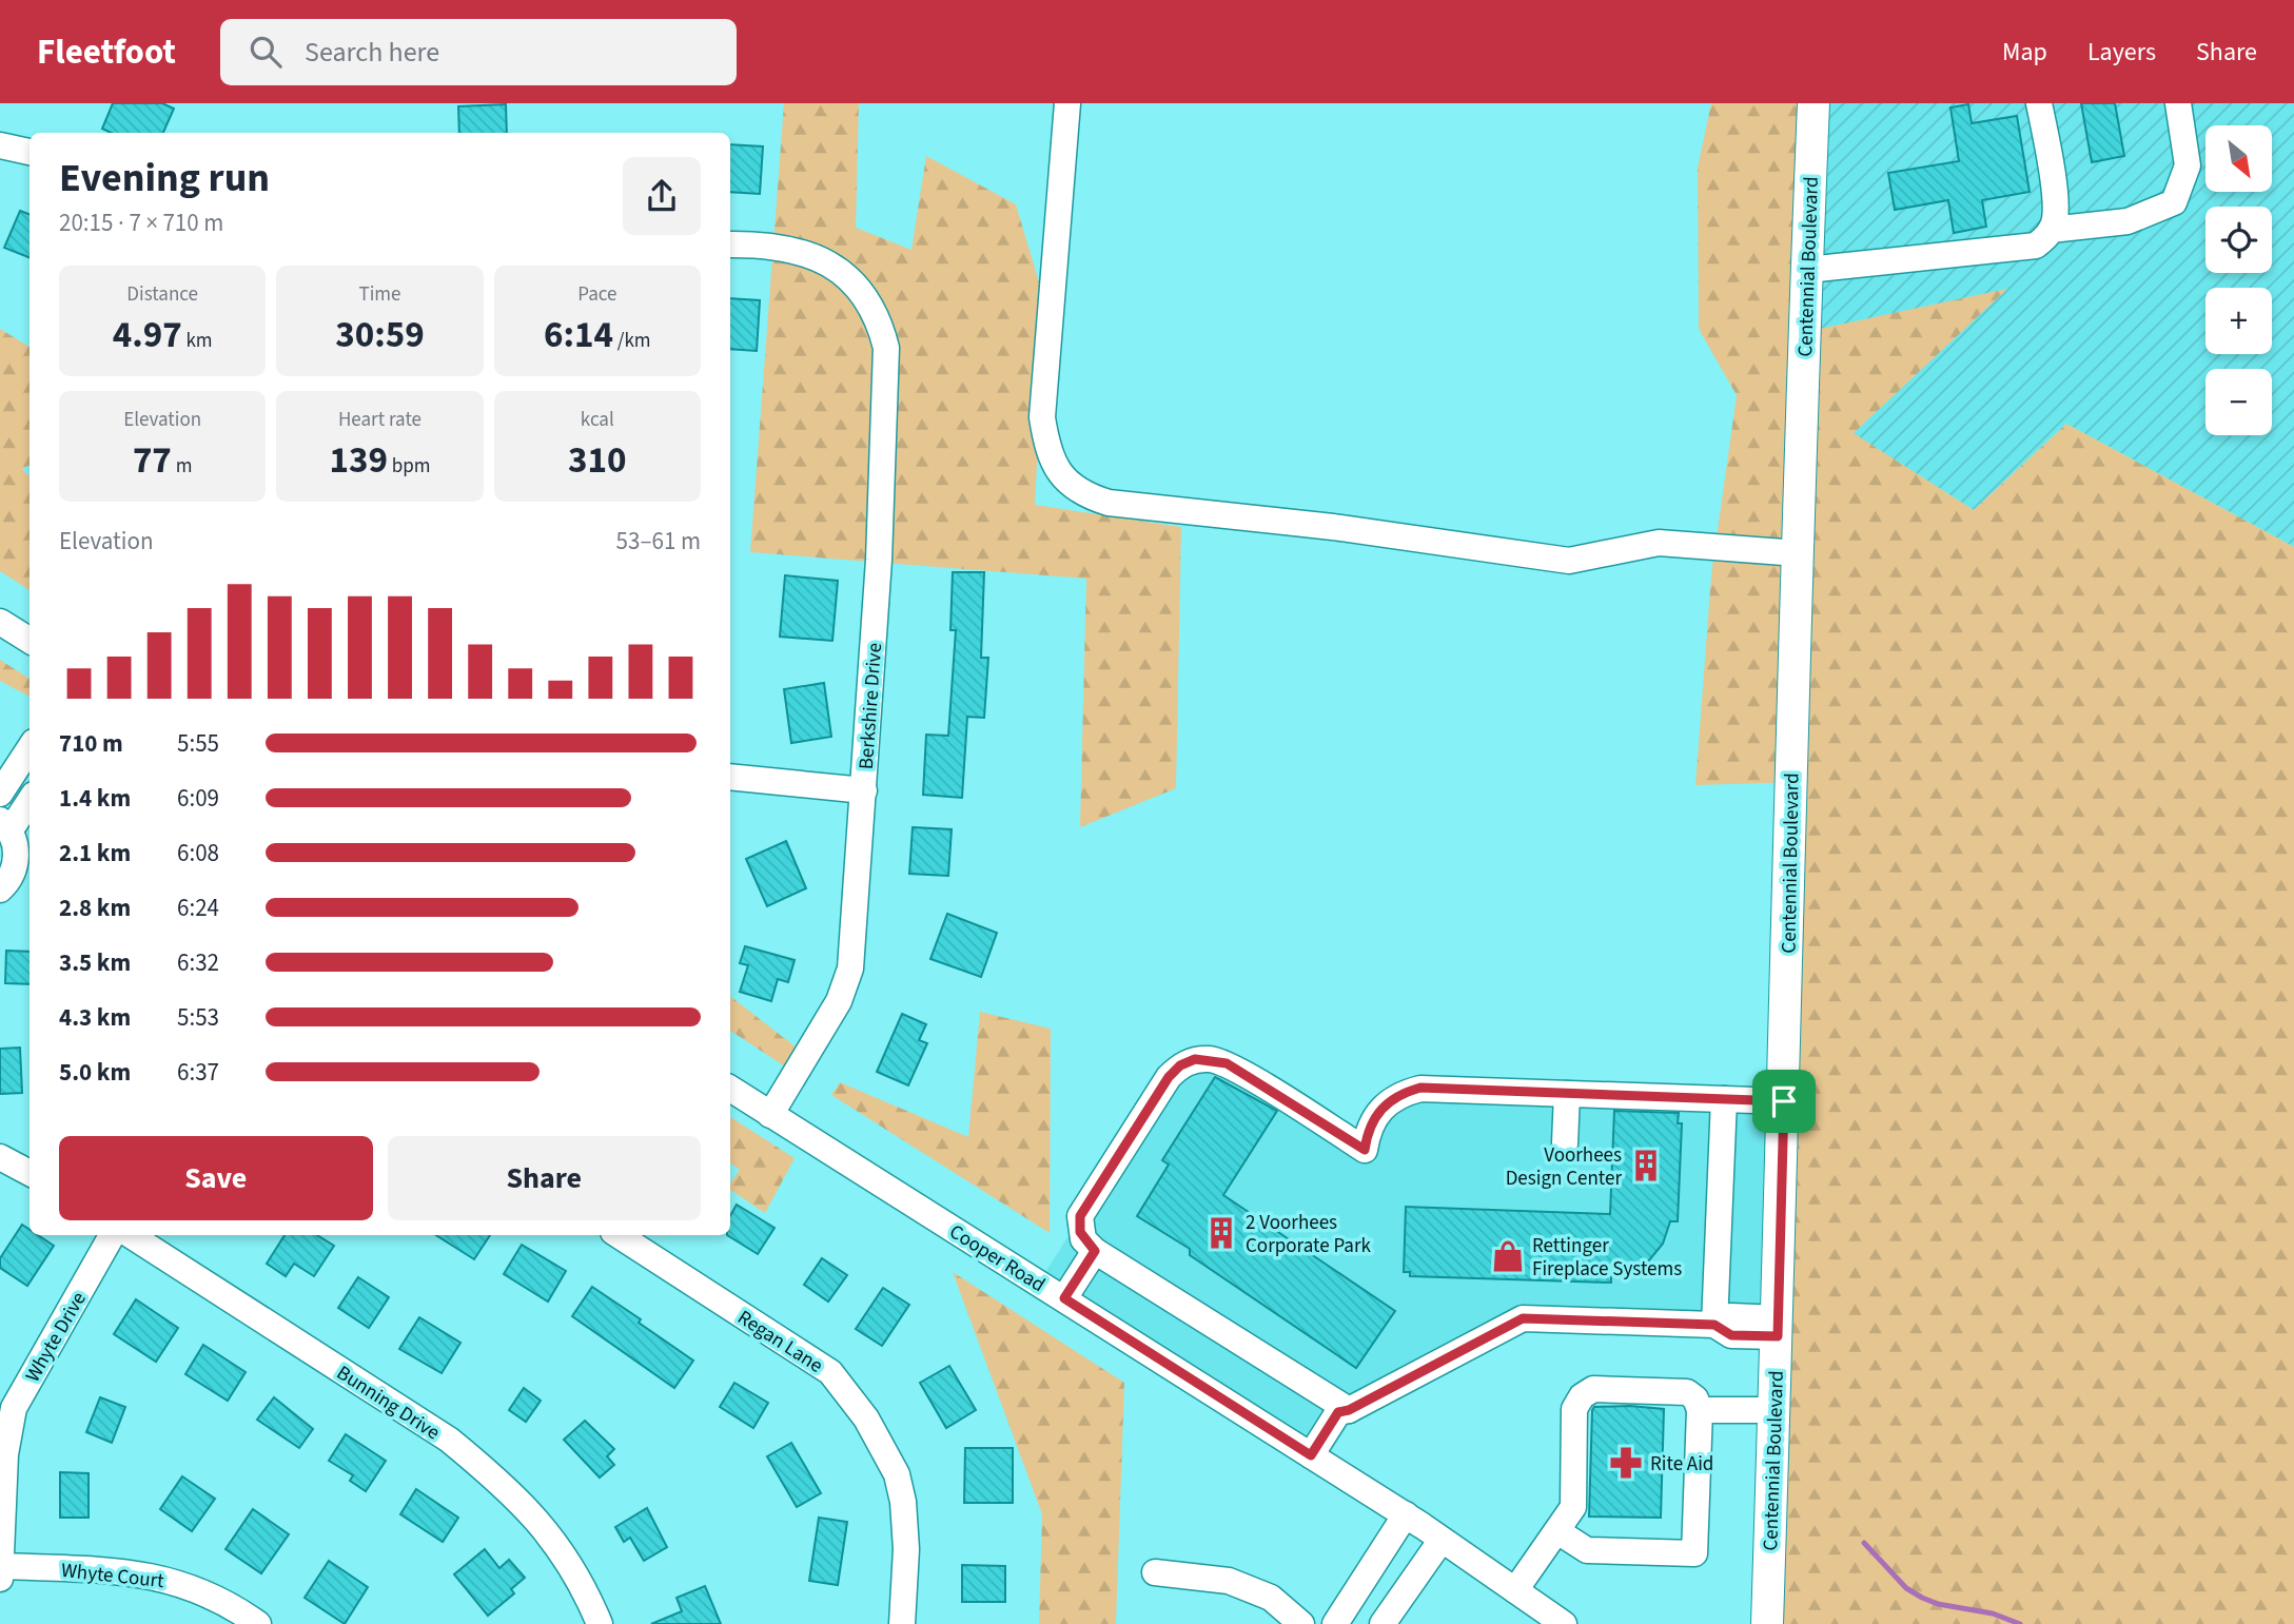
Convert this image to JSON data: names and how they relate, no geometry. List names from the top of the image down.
{
  "streets": {
    "main road": ["Centennial Boulevard"],
    "street": [
      "Berkshire Drive",
      "Cooper Road",
      "Whyte Drive",
      "Regan Lane",
      "Bunning Drive",
      "Whyte Court"
    ]
  },
  "crossings": [
    ["Berkshire Drive", "Cooper Road"],
    ["Whyte Drive", "Whyte Court"]
  ],
  "places": {
    "building": ["Voorhees Design Center", "2 Voorhees Corporate Park"],
    "shop": ["Rettinger Fireplace Systems"],
    "pharmacy": ["Rite Aid"]
  },
  "north": "bottom right",
  "page": {
    "header": "Fleetfoot",
    "search": "Search here",
    "nav": ["Map", "Layers", "Share"],
    "map_buttons": ["+", "−"],
    "heading": ["Evening run", "20:15 · 7 × 710 m"],
    "stats": [
      ["Distance", "4.97 km"],
      ["Time", "30:59"],
      ["Pace", "6:14 /km"],
      ["Elevation", "77 m"],
      ["Heart rate", "139 bpm"],
      ["kcal", "310"]
    ],
    "chart": ["Elevation", "53–61 m"],
    "list": [
      {
        "name": "710 m",
        "note": "5:55"
      },
      {
        "name": "1.4 km",
        "note": "6:09"
      },
      {
        "name": "2.1 km",
        "note": "6:08"
      },
      {
        "name": "2.8 km",
        "note": "6:24"
      },
      {
        "name": "3.5 km",
        "note": "6:32"
      },
      {
        "name": "4.3 km",
        "note": "5:53"
      },
      {
        "name": "5.0 km",
        "note": "6:37"
      }
    ],
    "buttons": ["Save", "Share"]
  }
}
